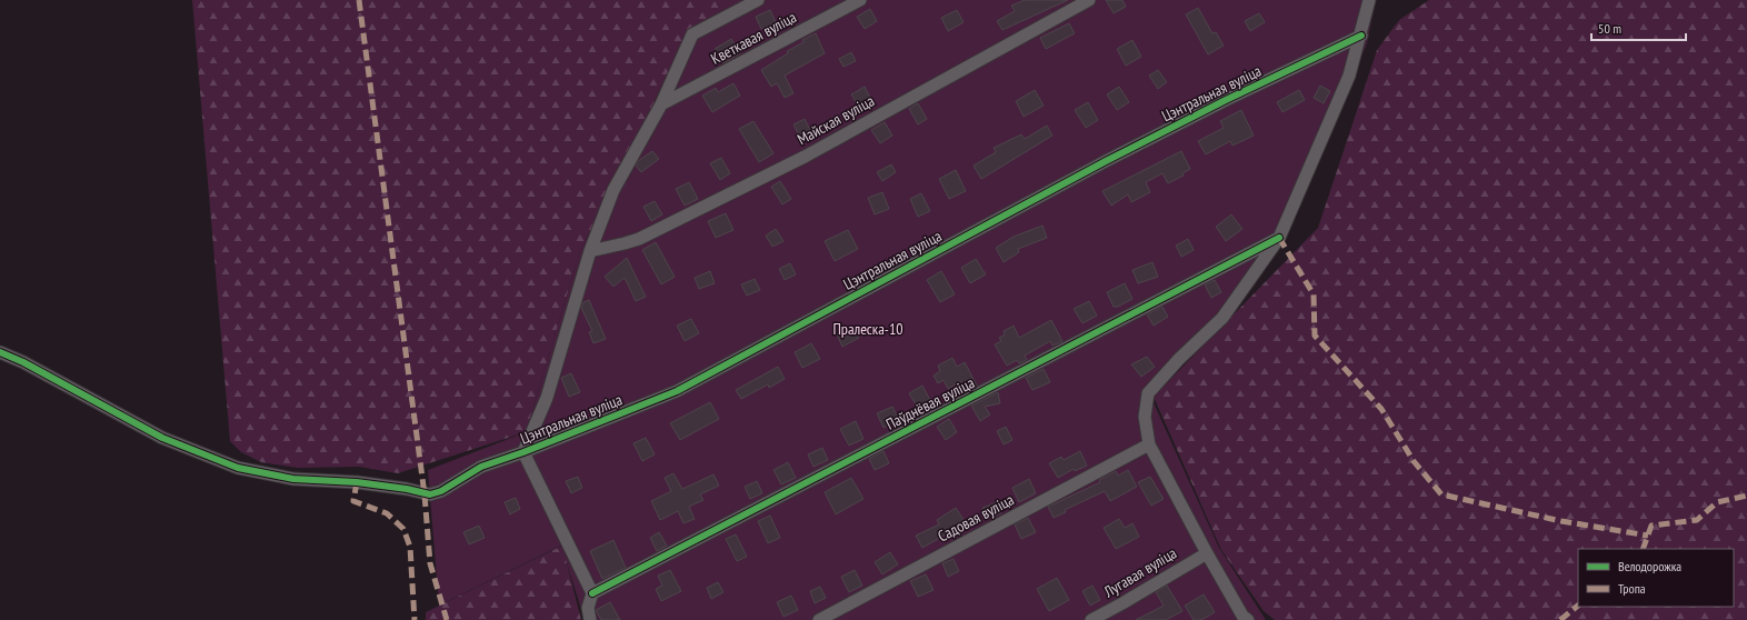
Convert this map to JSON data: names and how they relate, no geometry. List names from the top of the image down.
{
  "streets": {
    "street": [
      "Кветкавая вуліца",
      "Цэнтральная вуліца",
      "Майская вуліца",
      "Паўднёвая вуліца",
      "Садовая вуліца",
      "Лугавая вуліца"
    ]
  },
  "parks": ["Пралеска-10"],
  "legend": ["Велодорожка", "Тропа"],
  "scale_bar": "50 m"
}
